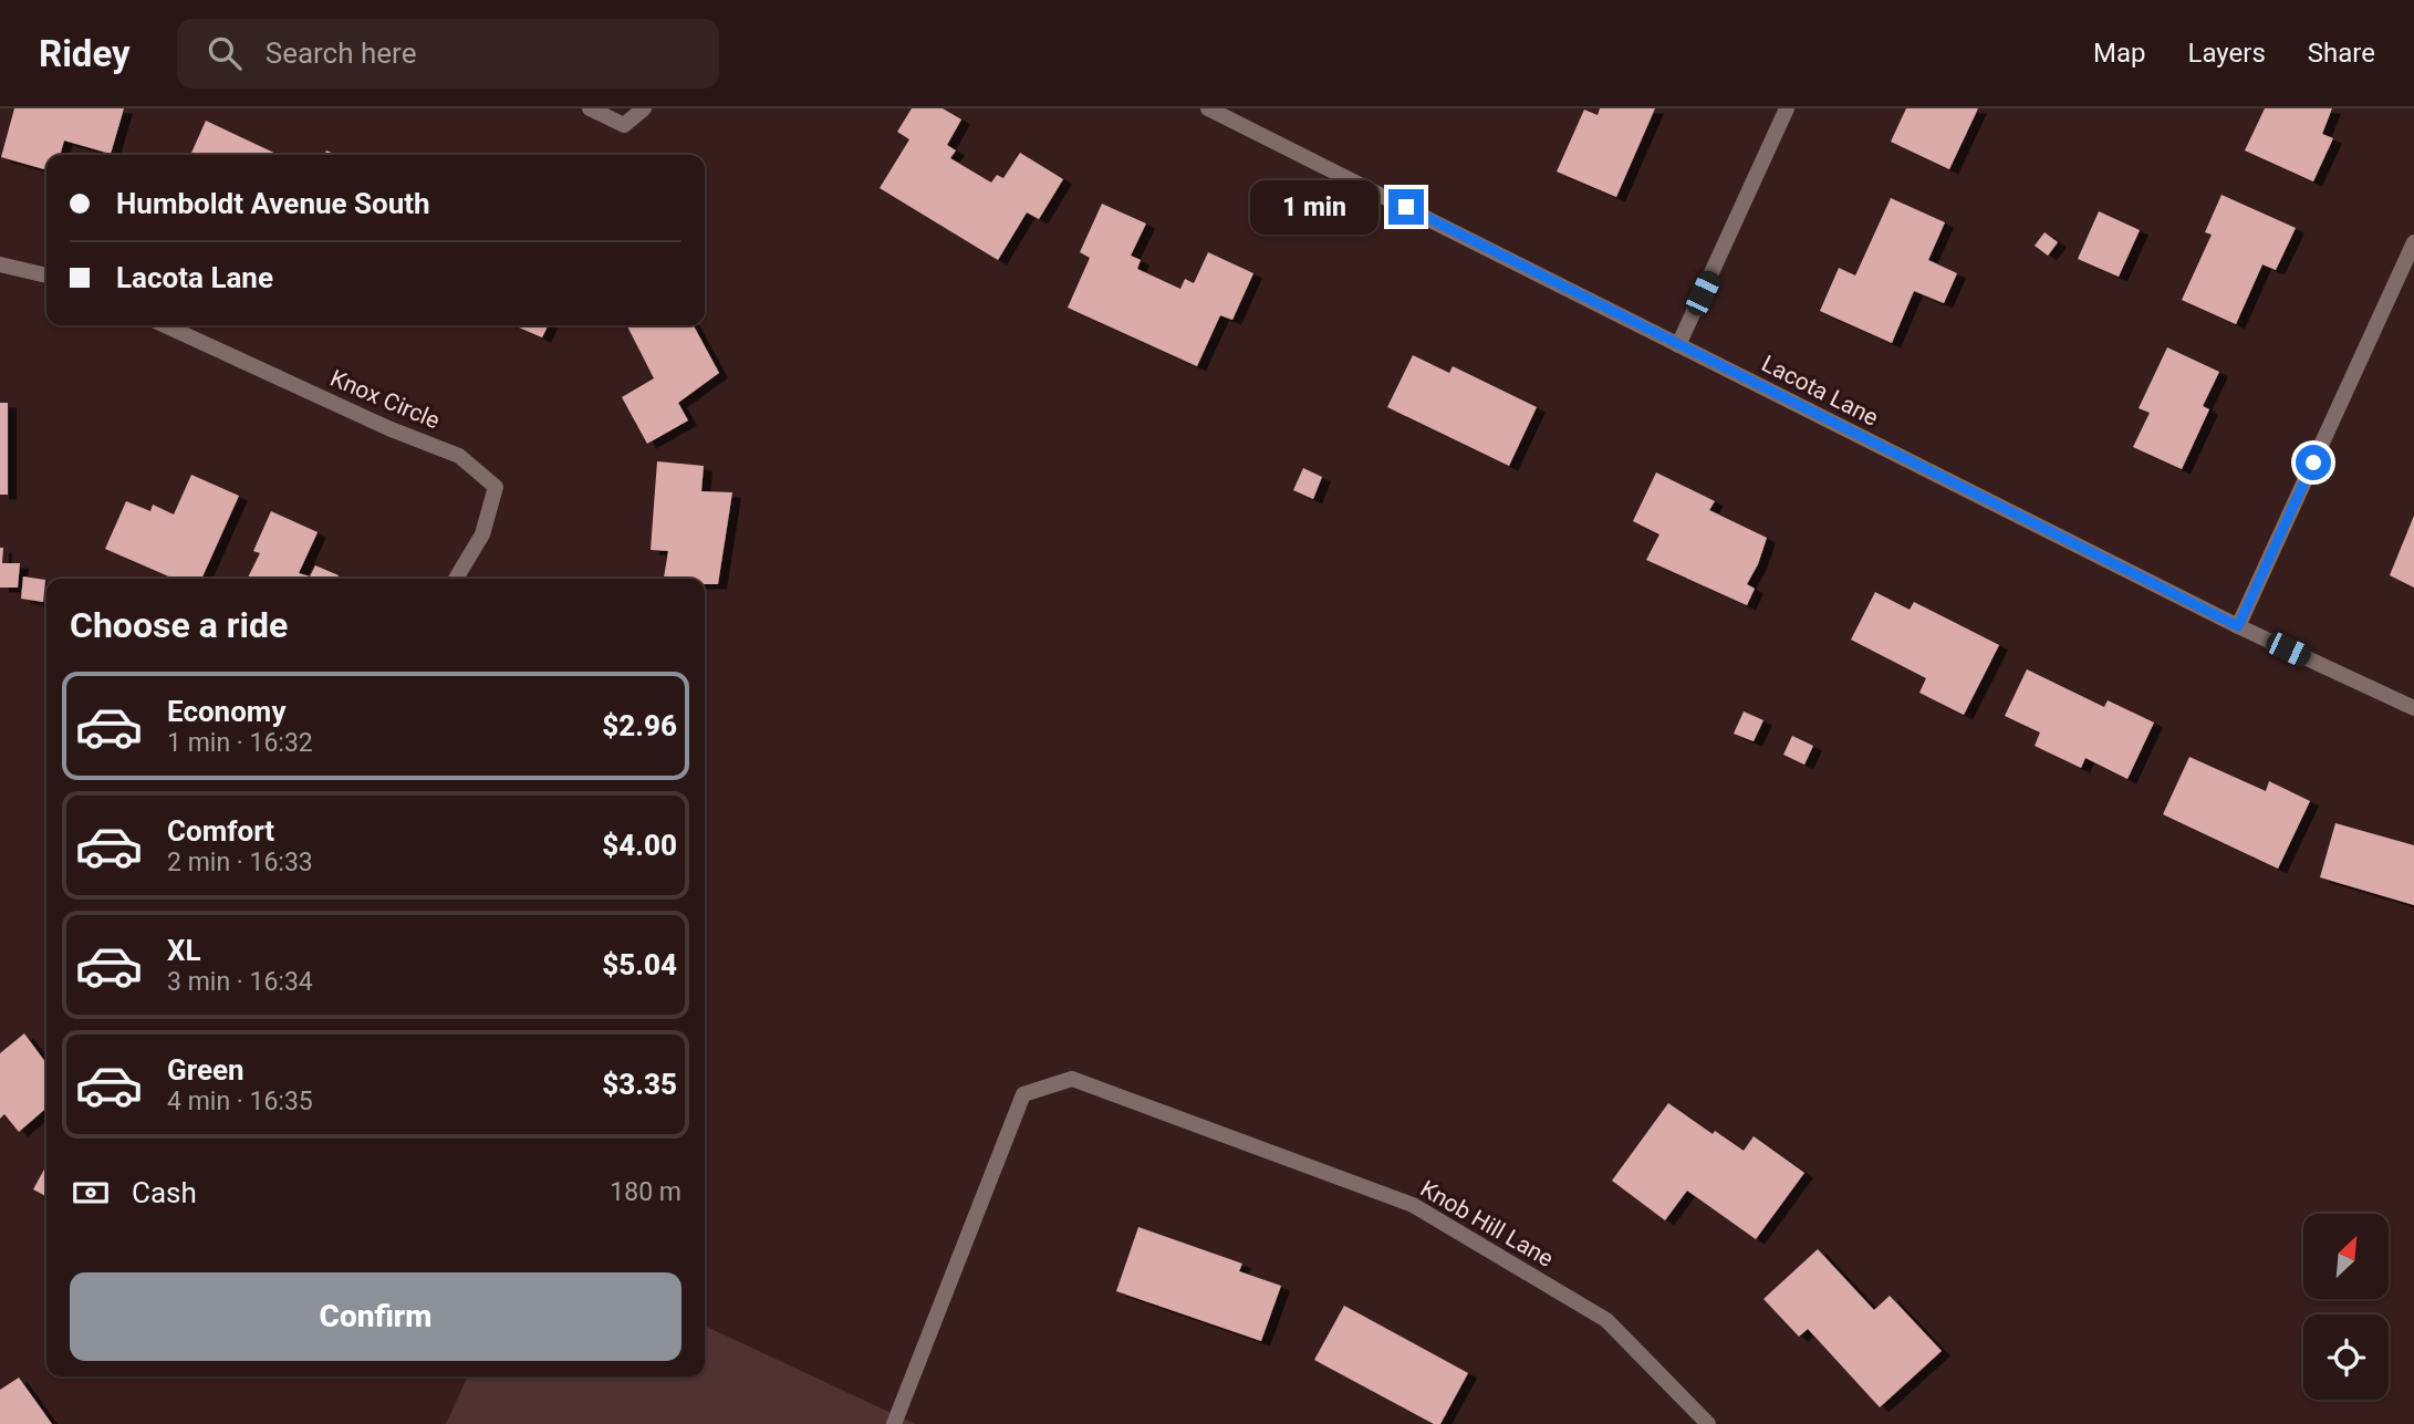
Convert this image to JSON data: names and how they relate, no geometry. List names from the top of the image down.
{
  "streets": {
    "street": ["Lacota Lane", "Knox Circle", "Knob Hill Lane"]
  },
  "north": "top right",
  "page": {
    "header": "Ridey",
    "search": "Search here",
    "nav": ["Map", "Layers", "Share"],
    "banner": ["Humboldt Avenue South", "Lacota Lane"],
    "bubble": "1 min",
    "heading": "Choose a ride",
    "list": [
      {
        "name": "Economy",
        "note": "1 min · 16:32",
        "value": "$2.96"
      },
      {
        "name": "Comfort",
        "note": "2 min · 16:33",
        "value": "$4.00"
      },
      {
        "name": "XL",
        "note": "3 min · 16:34",
        "value": "$5.04"
      },
      {
        "name": "Green",
        "note": "4 min · 16:35",
        "value": "$3.35"
      }
    ],
    "pay": ["Cash", "180 m"],
    "buttons": "Confirm"
  }
}
